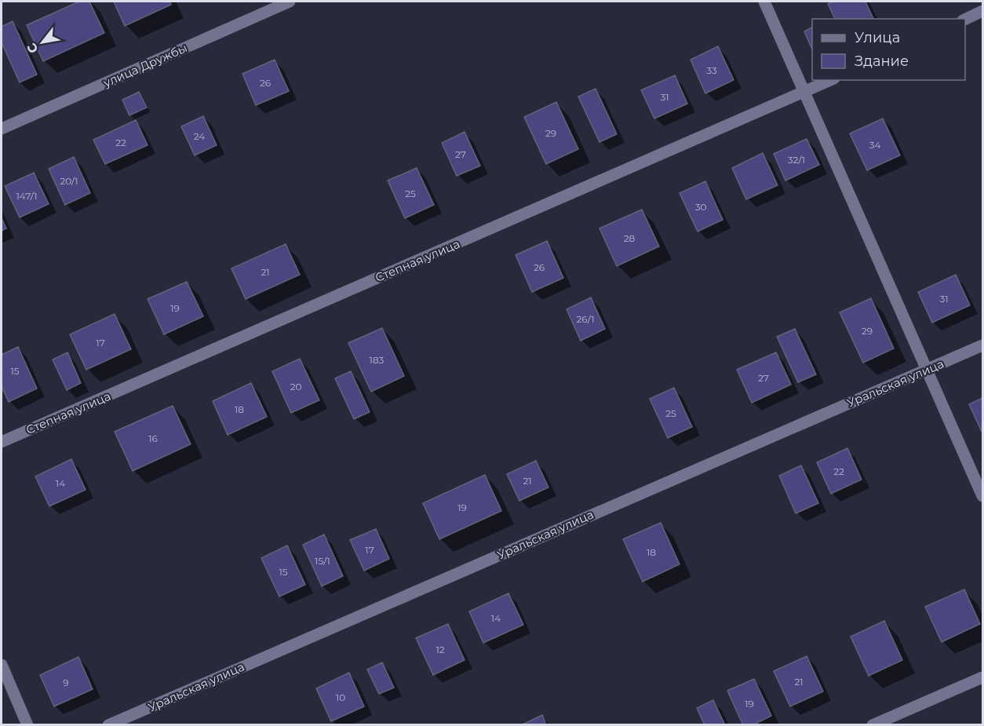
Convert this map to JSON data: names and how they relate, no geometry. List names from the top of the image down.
{
  "streets": {
    "street": ["улица Дружбы", "Степная улица", "Уральская улица"]
  },
  "house_numbers": [
    "33",
    "26",
    "31",
    "29",
    "24",
    "22",
    "34",
    "27",
    "32/1",
    "20/1",
    "25",
    "147/1",
    "30",
    "28",
    "26",
    "21",
    "31",
    "19",
    "26/1",
    "29",
    "17",
    "183",
    "15",
    "27",
    "20",
    "18",
    "25",
    "16",
    "22",
    "21",
    "14",
    "19",
    "17",
    "18",
    "15/1",
    "15",
    "14",
    "12",
    "21",
    "9",
    "10",
    "19"
  ],
  "legend": ["Улица", "Здание"],
  "north": "bottom left"
}
